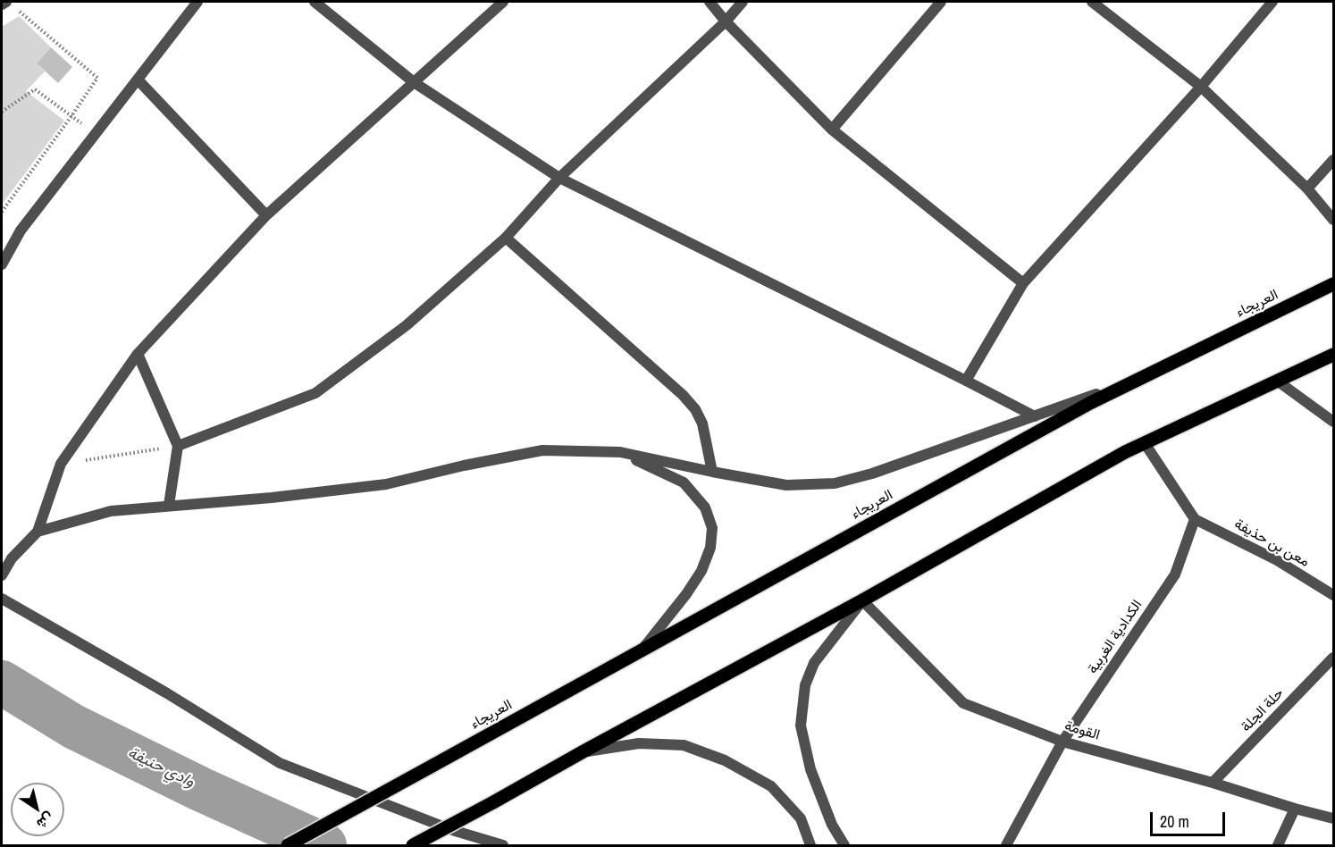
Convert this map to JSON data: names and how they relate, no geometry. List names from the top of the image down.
{
  "streets": {
    "main road": ["العريجاء"],
    "street": [
      "معن بن حذيفة",
      "الكدادية الغربية",
      "حلة الجلة",
      "القومة"
    ]
  },
  "crossings": [
    ["معن بن حذيفة", "الكدادية الغربية"],
    ["الكدادية الغربية", "القومة"],
    ["حلة الجلة", "القومة"]
  ],
  "water": ["وادي حنيفة"],
  "scale_bar": "20 m",
  "north": "bottom right"
}
